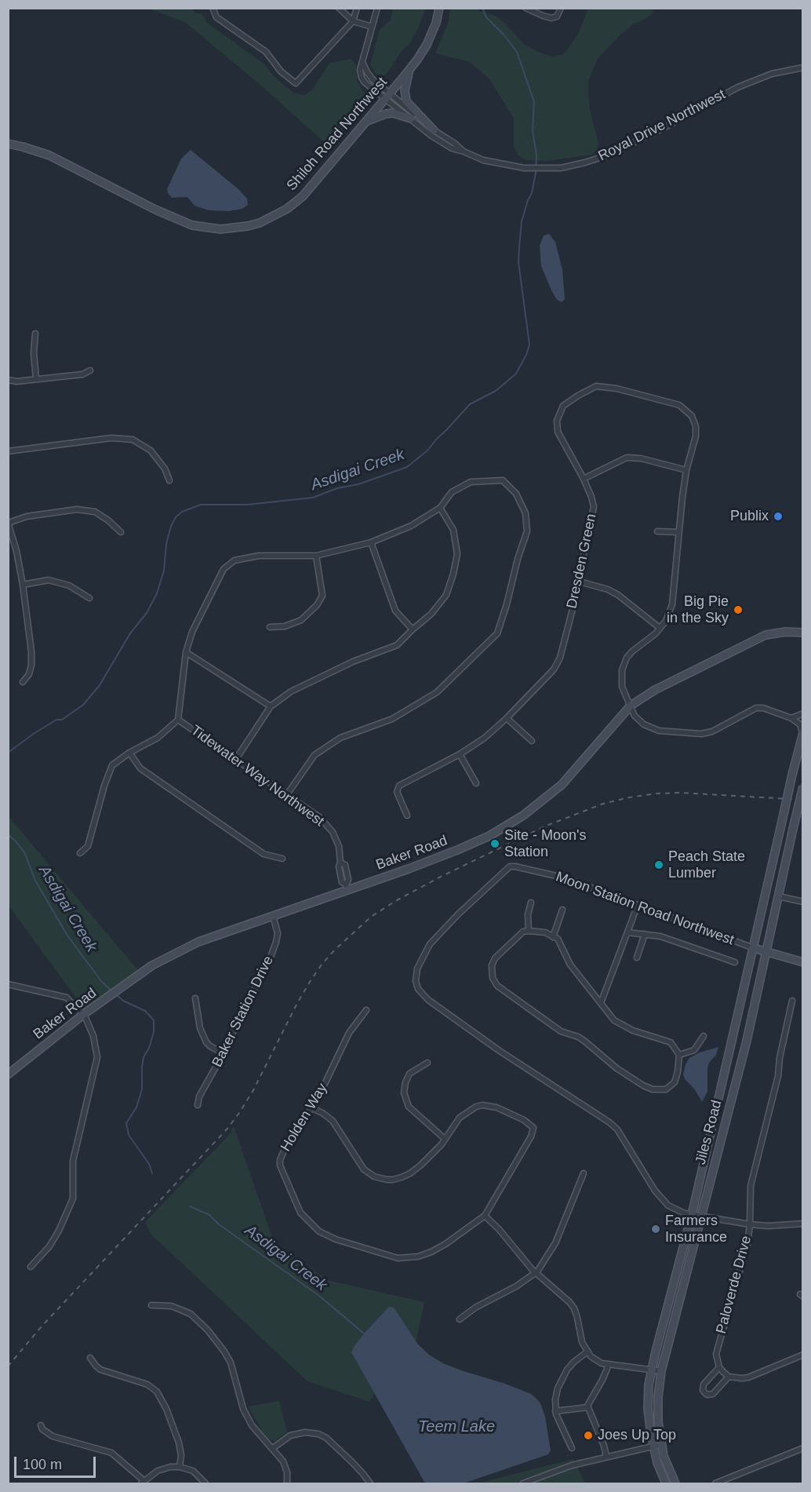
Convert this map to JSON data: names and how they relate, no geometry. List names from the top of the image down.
{
  "streets": {
    "street": [
      "Royal Drive Northwest",
      "Shiloh Road Northwest",
      "Dresden Green",
      "Tidewater Way Northwest",
      "Baker Road",
      "Moon Station Road Northwest",
      "Baker Station Drive",
      "Holden Way",
      "Jiles Road",
      "Paloverde Drive"
    ]
  },
  "crossings": [
    ["Royal Drive Northwest", "Shiloh Road Northwest"],
    ["Dresden Green", "Baker Road"],
    ["Tidewater Way Northwest", "Baker Road"],
    ["Baker Road", "Baker Station Drive"],
    ["Moon Station Road Northwest", "Jiles Road"]
  ],
  "water": ["Asdigai Creek", "Teem Lake"],
  "places": [
    "Publix",
    "Big Pie in the Sky",
    "Site - Moon's Station",
    "Peach State Lumber",
    "Farmers Insurance",
    "Joes Up Top"
  ],
  "scale_bar": "100 m"
}
